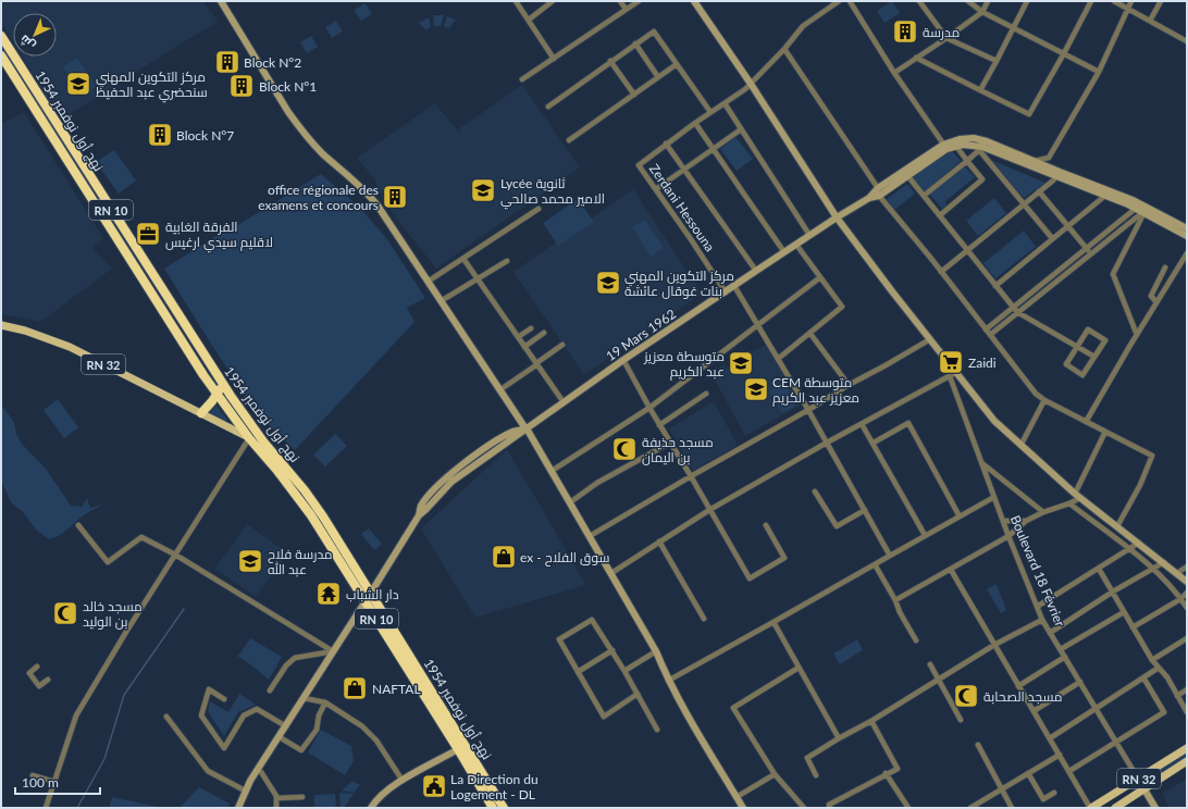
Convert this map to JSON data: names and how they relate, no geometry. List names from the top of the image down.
{
  "streets": {
    "highway": ["نهج أول نوفمبر 1954", "RN 10"],
    "main road": ["RN 32"],
    "street": ["Zerdani Hessouna", "19 Mars 1962", "Boulevard 18 Février"]
  },
  "crossings": [
    ["نهج أول نوفمبر 1954", "19 Mars 1962"],
    ["نهج أول نوفمبر 1954", "RN 32"],
    ["Zerdani Hessouna", "19 Mars 1962"],
    ["RN 32", "Boulevard 18 Février"]
  ],
  "places": {
    "building": [
      "مدرسة",
      "Block N°2",
      "Block N°1",
      "Block N°7",
      "office régionale des examens et concours"
    ],
    "school or university": [
      "مركز التكوين المهني سنحضري عبد الحفيظ",
      "Lycée ثانوية الامير محمد صالحي",
      "مركز التكوين المهني بنات غوقال عائشة",
      "متوسطة معزيز عبد الكريم",
      "CEM متوسطة معزيز عبد الكريم",
      "مدرسة فلاح عبد الله"
    ],
    "office": ["الفرقة الغابية لاقليم سيدي ارغيس"],
    "supermarket": ["Zaidi"],
    "mosque": ["مسجد حذيفة بن اليمان", "مسجد خالد بن الوليد", "مسجد الصحابة"],
    "shop": ["ex - سوق الفلاح", "NAFTAL"],
    "temple": ["دار الشباب"],
    "public building": ["La Direction du Logement - DL"]
  },
  "scale_bar": "100 m",
  "north": "bottom left"
}
